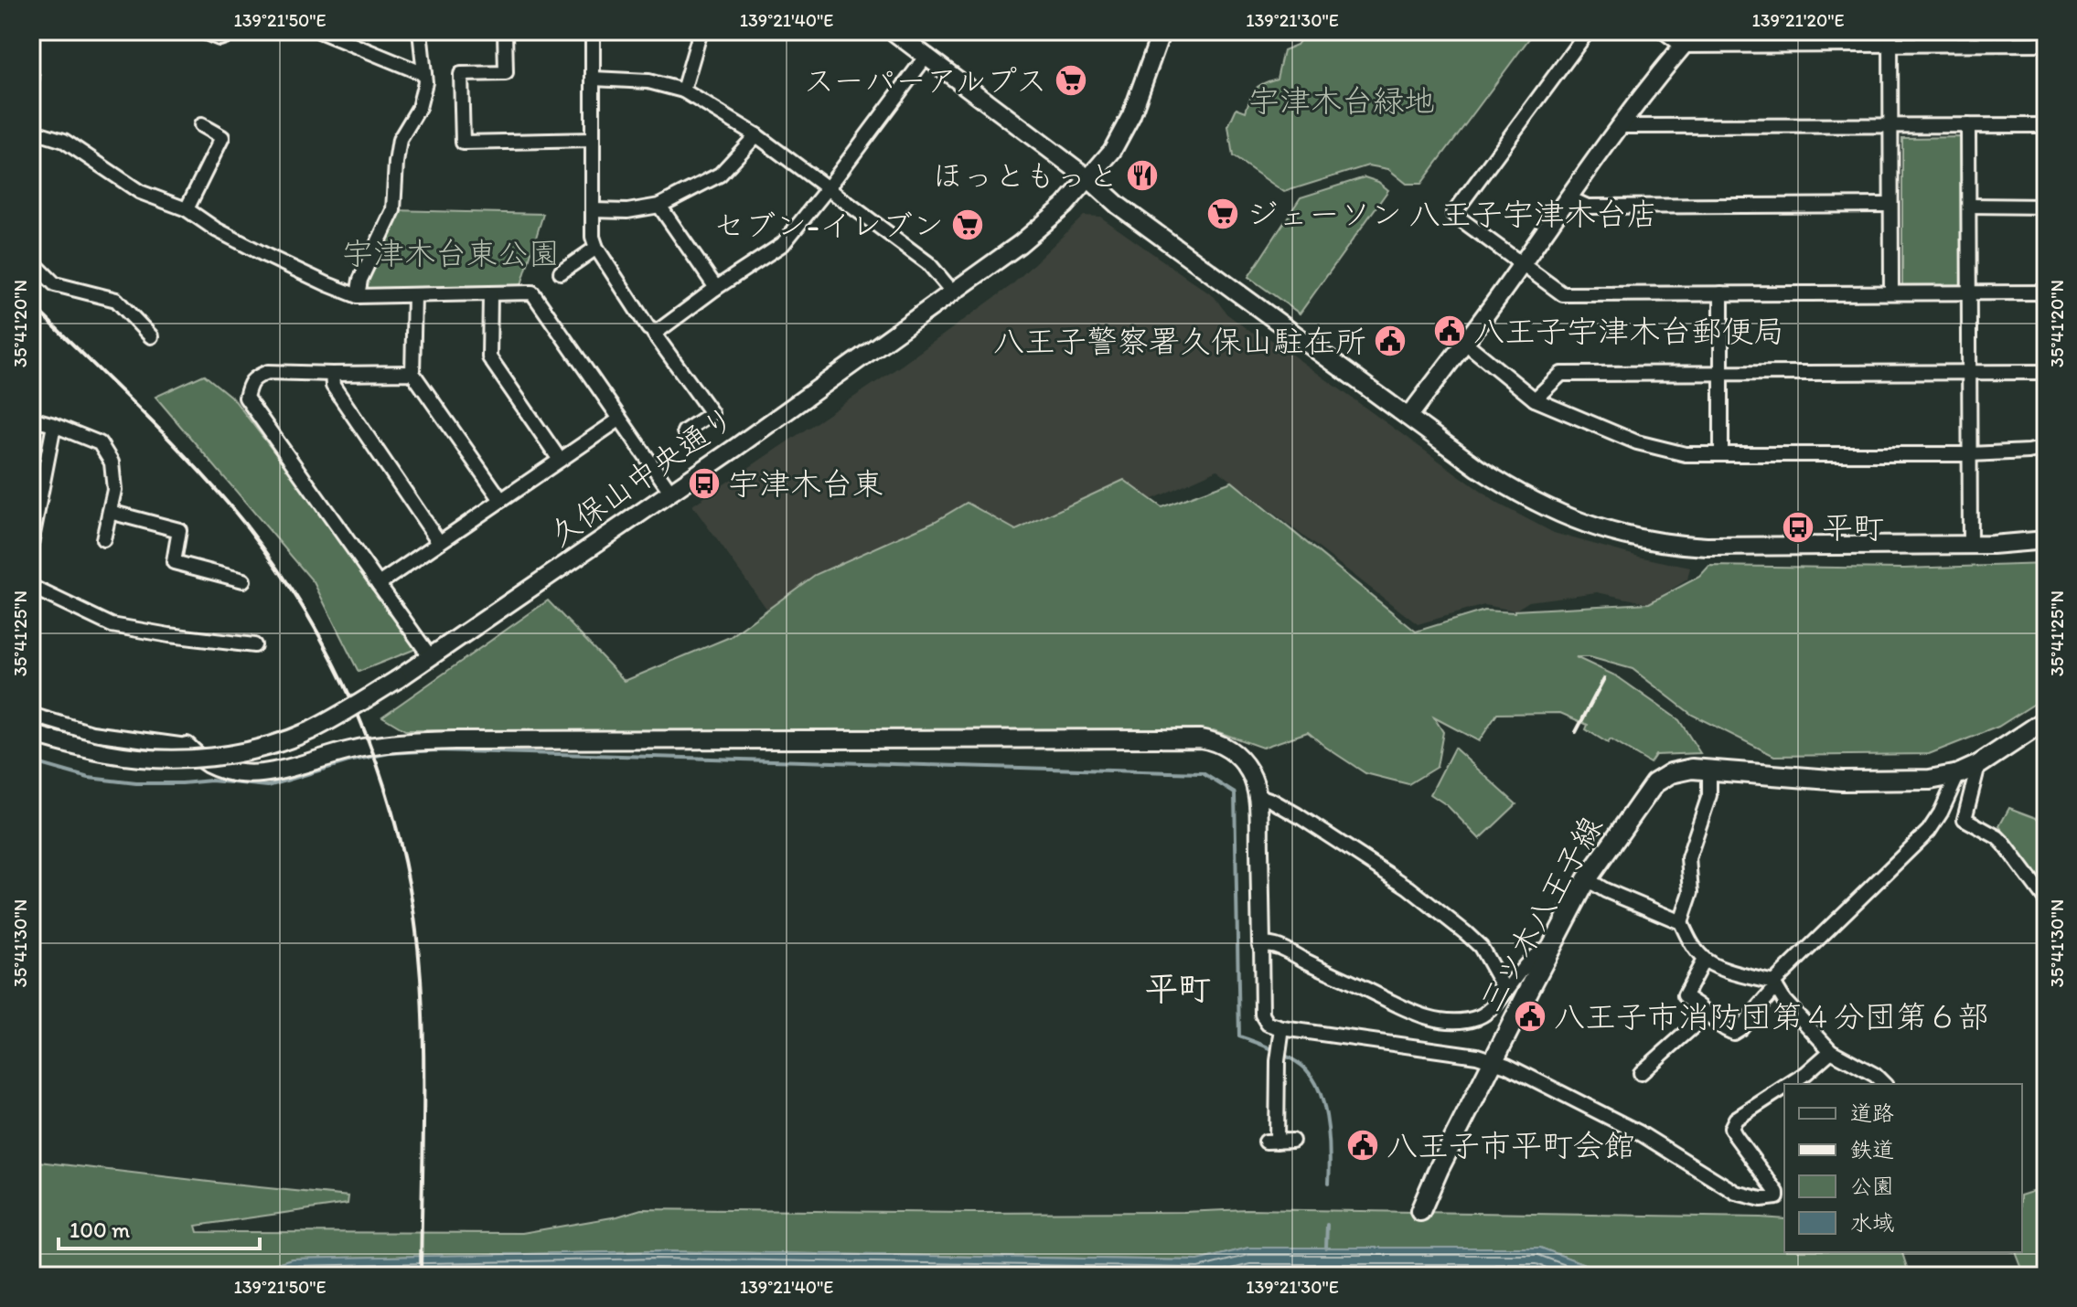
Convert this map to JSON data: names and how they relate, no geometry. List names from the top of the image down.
{
  "streets": {
    "main road": ["三ツ木八王子線"],
    "street": ["久保山中央通り"]
  },
  "districts": ["平町"],
  "parks": ["宇津木台緑地", "宇津木台東公園"],
  "places": {
    "supermarket": ["スーパーアルプス", "ジェーソン 八王子宇津木台店", "セブン-イレブン"],
    "restaurant": ["ほっともっと"],
    "public building": [
      "八王子宇津木台郵便局",
      "八王子警察署久保山駐在所",
      "八王子市消防団第４分団第６部",
      "八王子市平町会館"
    ],
    "bus stop": ["宇津木台東", "平町"]
  },
  "legend": [
    "道路",
    "鉄道",
    "公園",
    "水域"
  ],
  "scale_bar": "100 m",
  "coordinates": [
    "139°21'50\"E",
    "139°21'40\"E",
    "139°21'30\"E",
    "139°21'20\"E",
    "35°41'20\"N",
    "35°41'25\"N",
    "35°41'30\"N"
  ]
}
